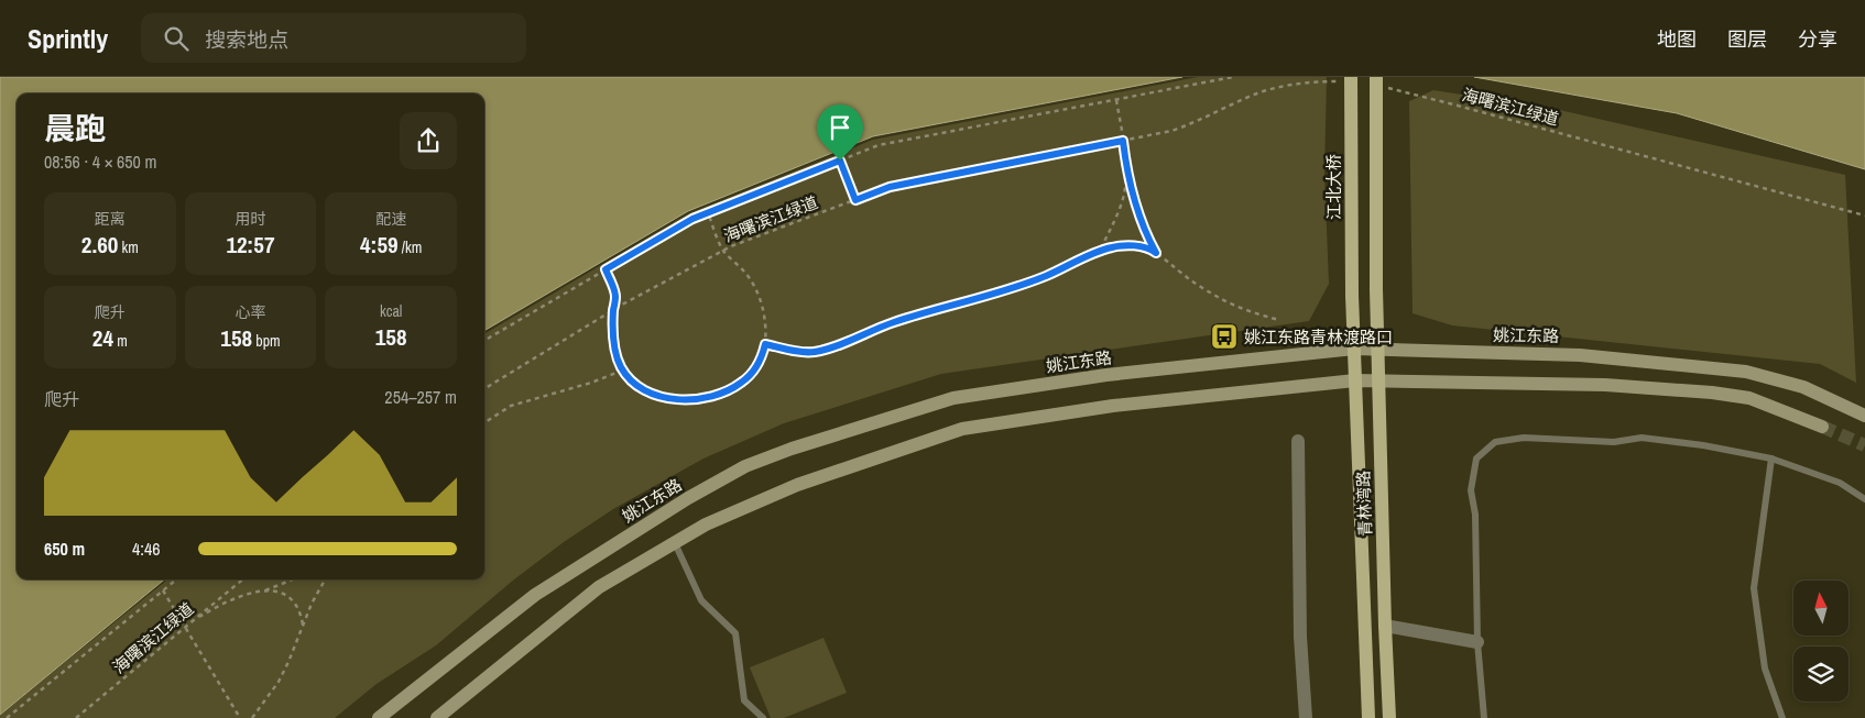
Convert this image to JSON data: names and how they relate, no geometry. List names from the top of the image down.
{
  "streets": {
    "main road": ["江北大桥", "姚江东路", "青林湾路"],
    "path": ["海曙滨江绿道"]
  },
  "crossings": [
    ["海曙滨江绿道", "江北大桥"],
    ["海曙滨江绿道", "青林湾路"],
    ["江北大桥", "青林湾路"],
    ["姚江东路", "青林湾路"]
  ],
  "places": {
    "bus stop": ["姚江东路青林渡路口"]
  },
  "north": "top",
  "page": {
    "header": "Sprintly",
    "search": "搜索地点",
    "nav": ["地图", "图层", "分享"],
    "heading": ["晨跑", "08:56 · 4 × 650 m"],
    "stats": [
      ["距离", "2.60 km"],
      ["用时", "12:57"],
      ["配速", "4:59 /km"],
      ["爬升", "24 m"],
      ["心率", "158 bpm"],
      ["kcal", "158"]
    ],
    "chart": ["爬升", "254–257 m"],
    "list": [
      {
        "name": "650 m",
        "note": "4:46"
      }
    ]
  }
}
